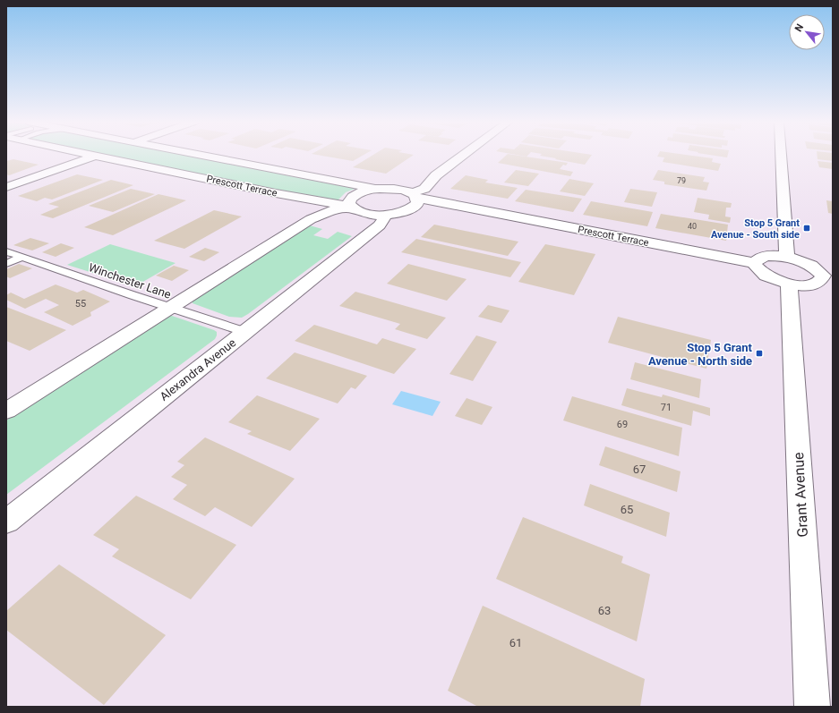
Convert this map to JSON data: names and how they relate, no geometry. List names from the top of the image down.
{
  "streets": {
    "street": ["Prescott Terrace", "Alexandra Avenue", "Grant Avenue"],
    "lane": ["Winchester Lane"]
  },
  "crossings": [
    ["Winchester Lane", "Alexandra Avenue"]
  ],
  "places": {
    "transit": ["Stop 5 Grant Avenue - South side", "Stop 5 Grant Avenue - North side"]
  },
  "house_numbers": [
    "79",
    "40",
    "55",
    "71",
    "69",
    "67",
    "65",
    "63",
    "61"
  ],
  "north": "top left"
}
